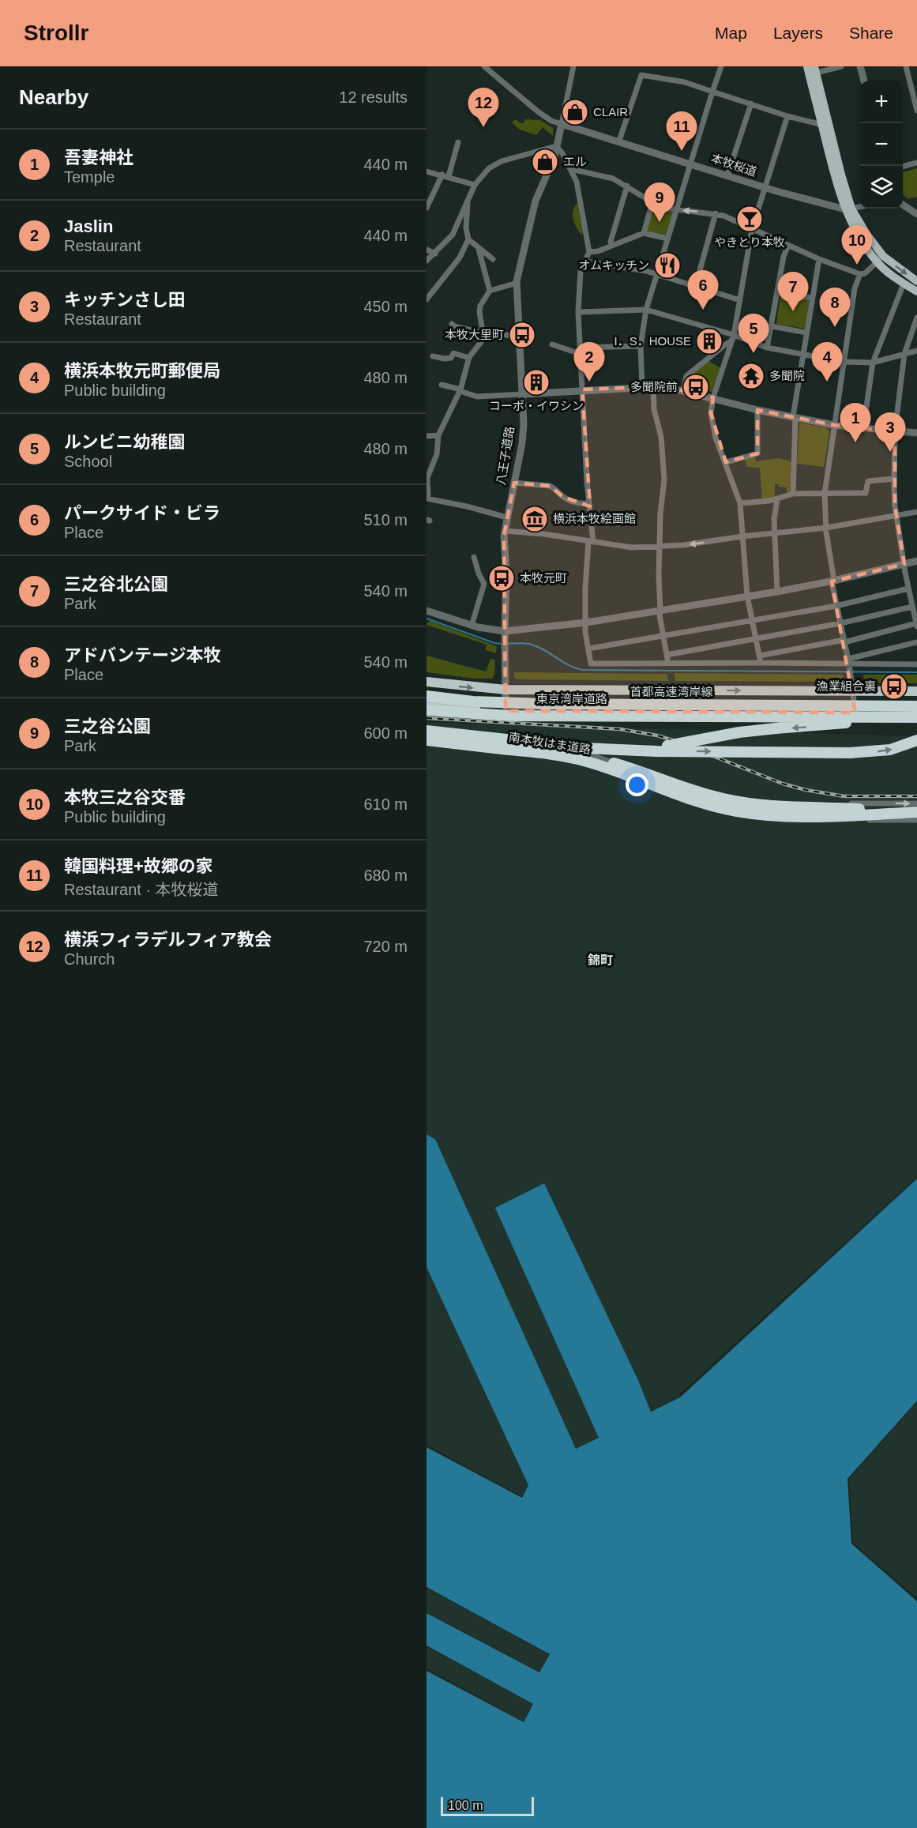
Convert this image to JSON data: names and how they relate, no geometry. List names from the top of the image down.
{
  "streets": {
    "highway": ["首都高速湾岸線", "東京湾岸道路", "南本牧はま道路"],
    "street": ["本牧桜道", "八王子道路"]
  },
  "crossings": [
    ["本牧桜道", "八王子道路"],
    ["八王子道路", "東京湾岸道路"]
  ],
  "districts": ["錦町"],
  "places": {
    "shop": ["CLAIR", "エル"],
    "bar": ["やきとり本牧"],
    "restaurant": ["オムキッチン"],
    "bus stop": [
      "本牧大里町",
      "多聞院前",
      "本牧元町",
      "漁業組合裏"
    ],
    "building": ["I．S．HOUSE", "コーポ・イワシン"],
    "temple": ["多聞院"],
    "museum": ["横浜本牧絵画館"]
  },
  "scale_bar": "100 m",
  "page": {
    "header": "Strollr",
    "nav": ["Map", "Layers", "Share"],
    "heading": ["Nearby", "12 results"],
    "map_buttons": ["+", "−"],
    "pins": [
      "12",
      "11",
      "9",
      "10",
      "6",
      "7",
      "8",
      "5",
      "2",
      "4",
      "1",
      "3"
    ],
    "list": [
      {
        "mark": "1",
        "name": "吾妻神社",
        "note": "Temple",
        "value": "440 m"
      },
      {
        "mark": "2",
        "name": "Jaslin",
        "note": "Restaurant",
        "value": "440 m"
      },
      {
        "mark": "3",
        "name": "キッチンさし田",
        "note": "Restaurant",
        "value": "450 m"
      },
      {
        "mark": "4",
        "name": "横浜本牧元町郵便局",
        "note": "Public building",
        "value": "480 m"
      },
      {
        "mark": "5",
        "name": "ルンビニ幼稚園",
        "note": "School",
        "value": "480 m"
      },
      {
        "mark": "6",
        "name": "パークサイド・ビラ",
        "note": "Place",
        "value": "510 m"
      },
      {
        "mark": "7",
        "name": "三之谷北公園",
        "note": "Park",
        "value": "540 m"
      },
      {
        "mark": "8",
        "name": "アドバンテージ本牧",
        "note": "Place",
        "value": "540 m"
      },
      {
        "mark": "9",
        "name": "三之谷公園",
        "note": "Park",
        "value": "600 m"
      },
      {
        "mark": "10",
        "name": "本牧三之谷交番",
        "note": "Public building",
        "value": "610 m"
      },
      {
        "mark": "11",
        "name": "韓国料理+故郷の家",
        "note": "Restaurant · 本牧桜道",
        "value": "680 m"
      },
      {
        "mark": "12",
        "name": "横浜フィラデルフィア教会",
        "note": "Church",
        "value": "720 m"
      }
    ],
    "scale": "100 m"
  }
}
